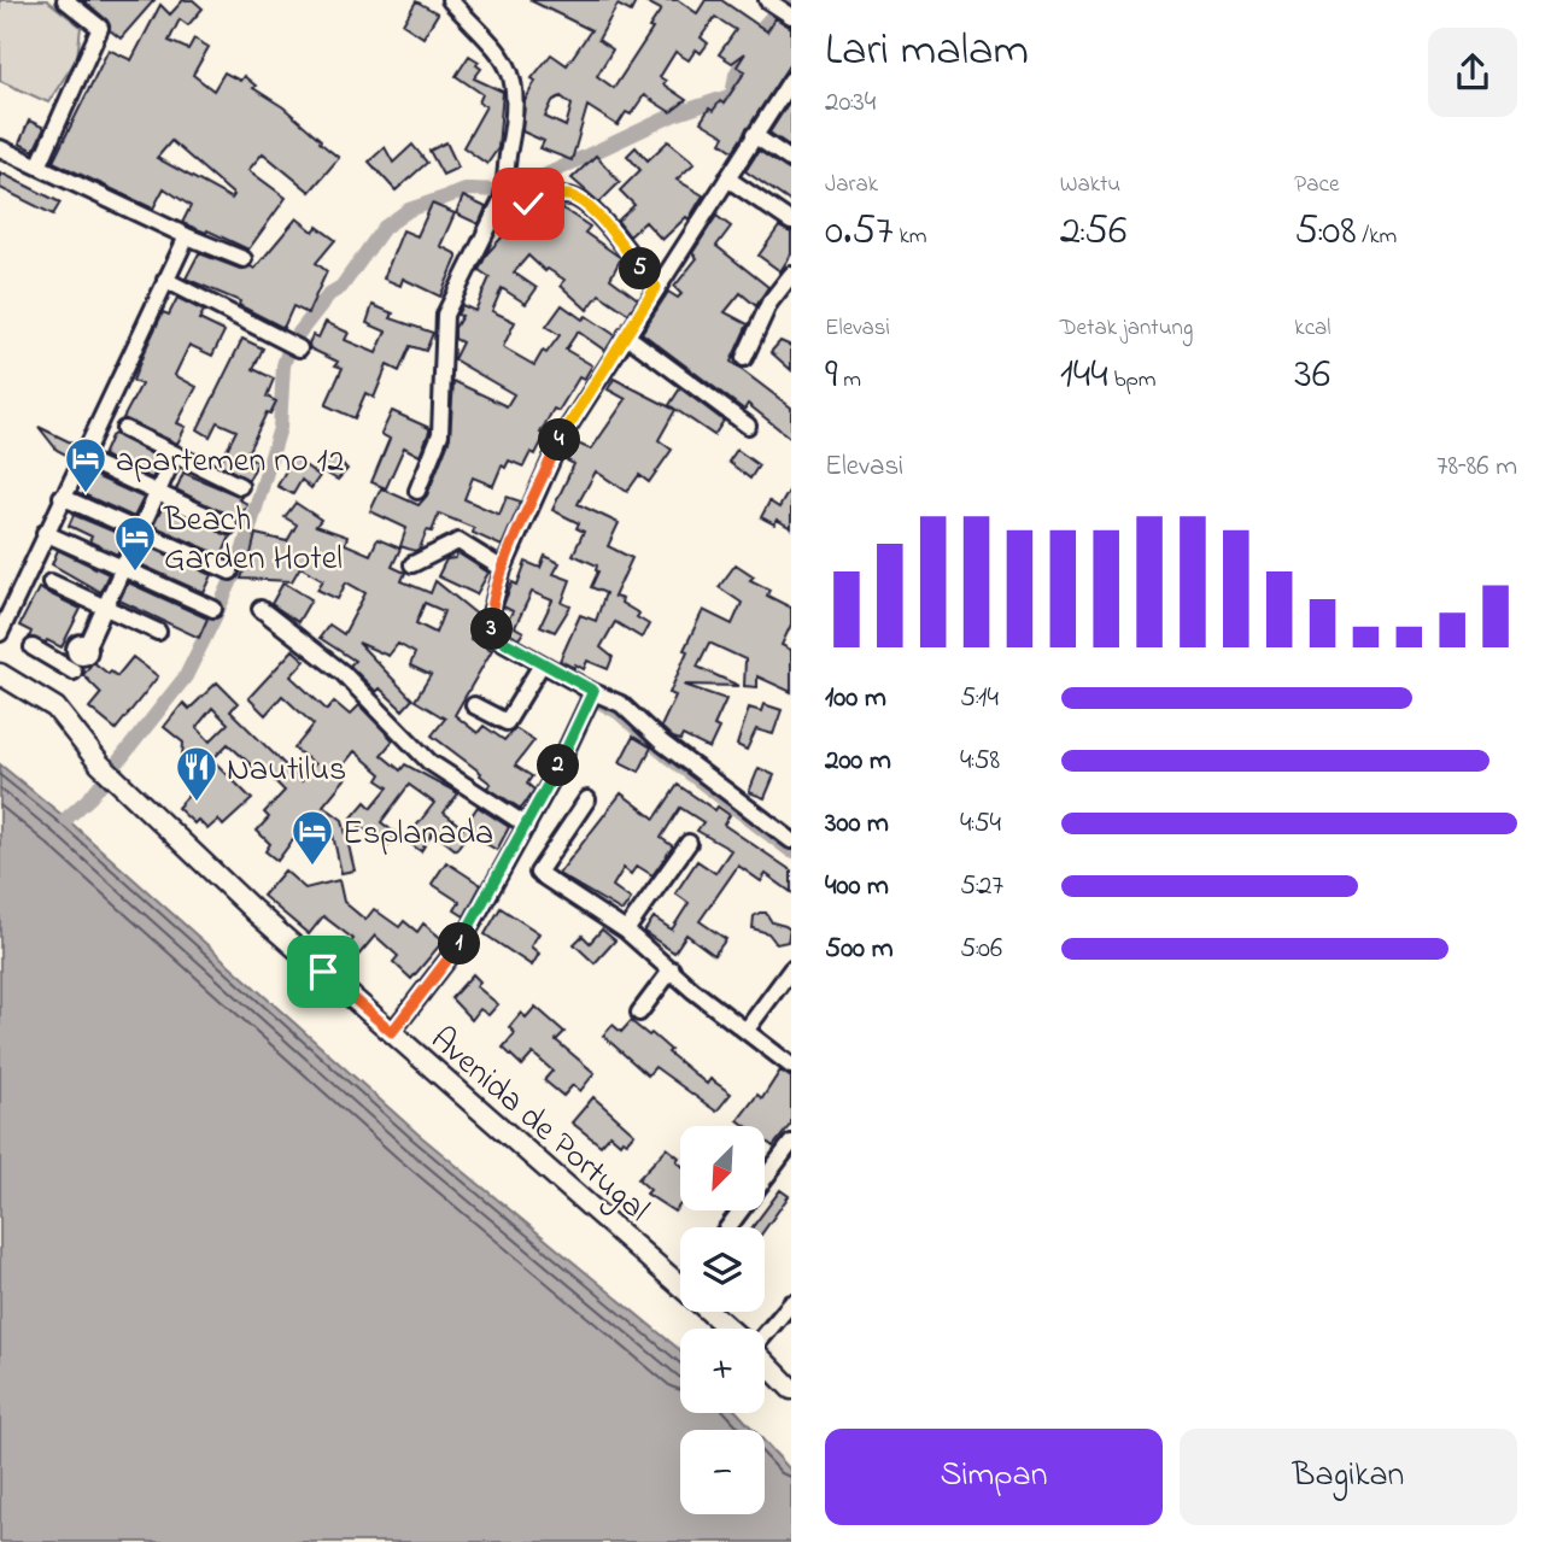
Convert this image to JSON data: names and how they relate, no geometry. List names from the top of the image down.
{
  "streets": {
    "main road": ["Avenida de Portugal"]
  },
  "places": {
    "hotel": ["apartemen no 12", "Beach Garden Hotel", "Esplanada"],
    "restaurant": ["Nautilus"]
  },
  "north": "bottom left",
  "page": {
    "heading": ["Lari malam", "20:34"],
    "stats": [
      ["Jarak", "0.57 km"],
      ["Waktu", "2:56"],
      ["Pace", "5:08 /km"],
      ["Elevasi", "9 m"],
      ["Detak jantung", "144 bpm"],
      ["kcal", "36"]
    ],
    "pins": [
      "5",
      "4",
      "3",
      "2",
      "1"
    ],
    "chart": ["Elevasi", "78–86 m"],
    "list": [
      {
        "name": "100 m",
        "note": "5:14"
      },
      {
        "name": "200 m",
        "note": "4:58"
      },
      {
        "name": "300 m",
        "note": "4:54"
      },
      {
        "name": "400 m",
        "note": "5:27"
      },
      {
        "name": "500 m",
        "note": "5:06"
      }
    ],
    "map_buttons": ["+", "−"],
    "buttons": ["Simpan", "Bagikan"]
  }
}
